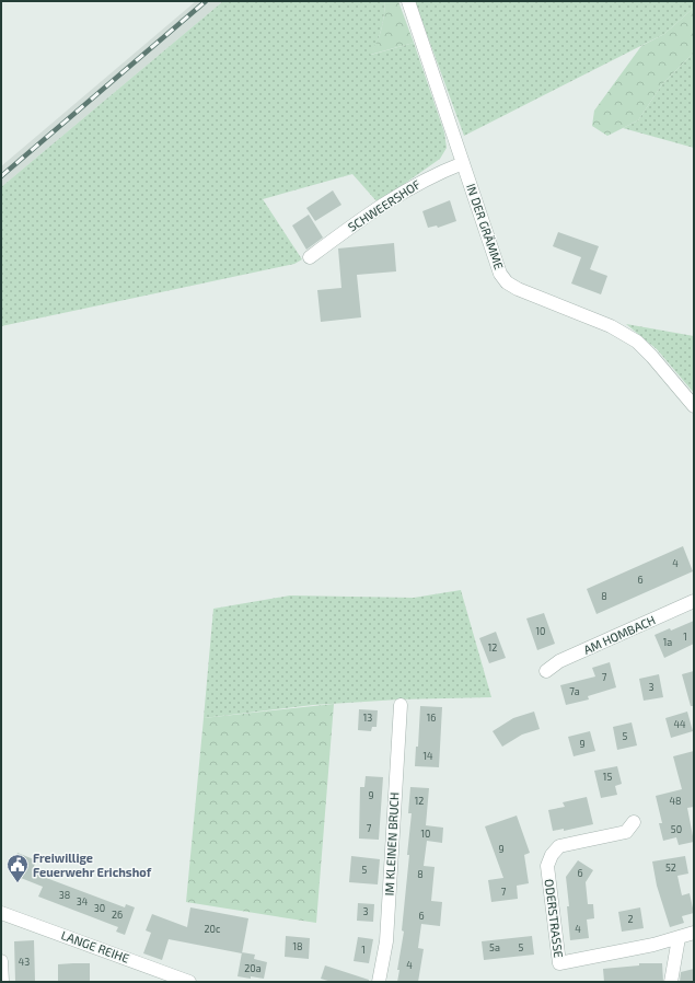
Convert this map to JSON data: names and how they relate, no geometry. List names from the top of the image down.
{
  "streets": {
    "street": [
      "SCHWEERSHOF",
      "IN DER GRÄMME",
      "AM HOMBACH",
      "IM KLEINEN BRUCH",
      "ODERSTRASSE",
      "LANGE REIHE"
    ]
  },
  "crossings": [
    ["SCHWEERSHOF", "IN DER GRÄMME"]
  ],
  "places": {
    "public building": ["Freiwillige Feuerwehr Erichshof"]
  },
  "house_numbers": [
    "4",
    "6",
    "8",
    "10",
    "1",
    "1a",
    "12",
    "7",
    "3",
    "7a",
    "13",
    "16",
    "44",
    "5",
    "9",
    "14",
    "15",
    "9",
    "12",
    "48",
    "7",
    "50",
    "10",
    "9",
    "52",
    "5",
    "6",
    "8",
    "7",
    "38",
    "34",
    "30",
    "3",
    "26",
    "6",
    "2",
    "20c",
    "4",
    "18",
    "5a",
    "5",
    "1",
    "43",
    "4",
    "20a"
  ]
}
